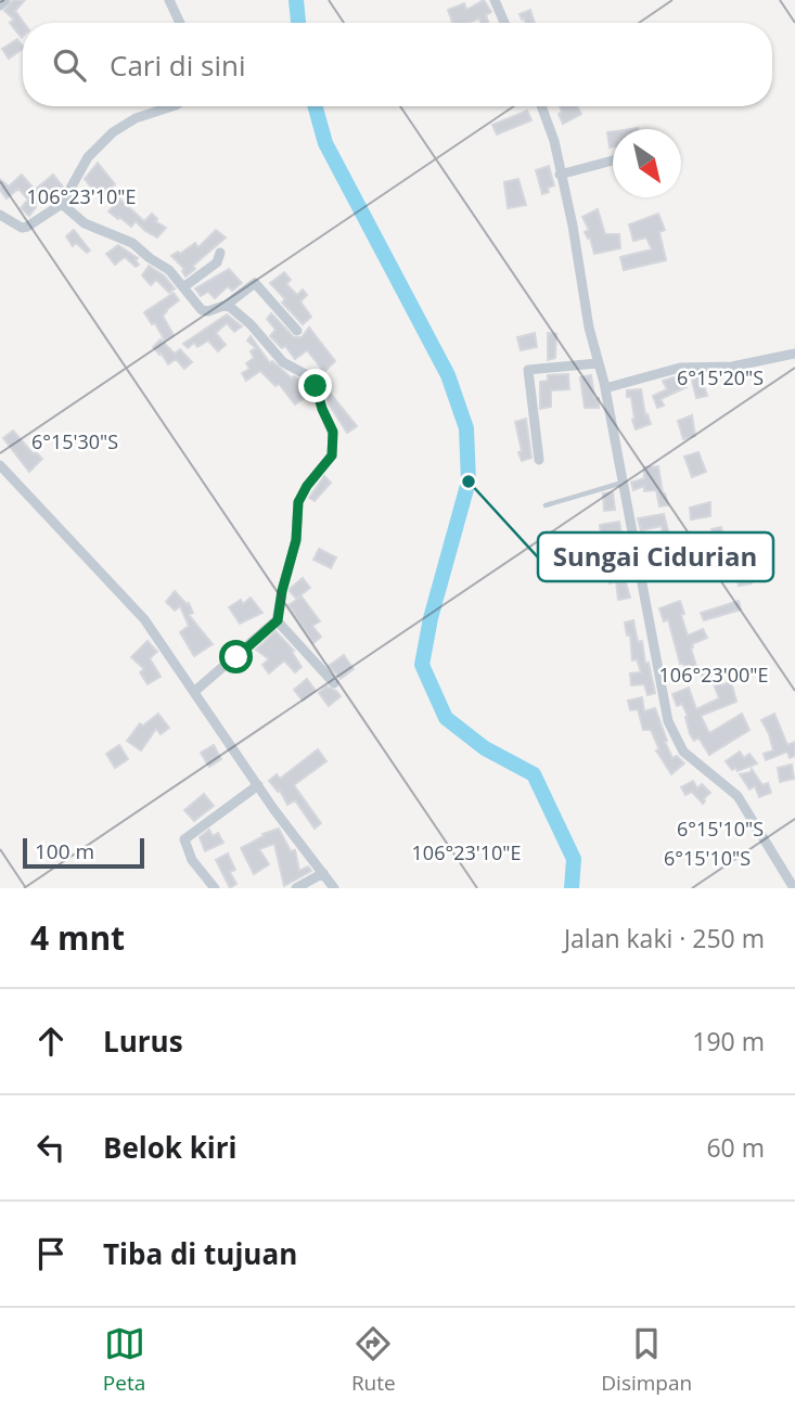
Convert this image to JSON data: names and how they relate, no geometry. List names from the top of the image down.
{
  "places": ["Sungai Cidurian"],
  "scale_bar": "100 m",
  "north": "bottom right",
  "page": {
    "search": "Cari di sini",
    "scale": "100 m",
    "heading": ["4 mnt", "Jalan kaki · 250 m"],
    "list": [
      ["Lurus", "190 m"],
      ["Belok kiri", "60 m"],
      "Tiba di tujuan"
    ],
    "nav": ["Peta", "Rute", "Disimpan"]
  },
  "coordinates": [
    "106°23'10\"E",
    "6°15'20\"S",
    "6°15'30\"S",
    "106°23'00\"E",
    "6°15'10\"S"
  ]
}
